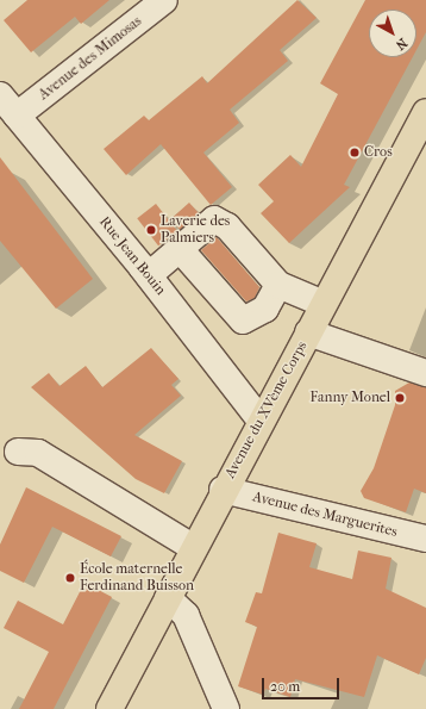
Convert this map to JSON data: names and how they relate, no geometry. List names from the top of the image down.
{
  "streets": {
    "main road": ["Avenue du XVème Corps"],
    "street": ["Avenue des Mimosas", "Rue Jean Bouin", "Avenue des Marguerites"]
  },
  "crossings": [
    ["Avenue des Mimosas", "Rue Jean Bouin"],
    ["Rue Jean Bouin", "Avenue du XVème Corps"],
    ["Avenue du XVème Corps", "Avenue des Marguerites"]
  ],
  "places": [
    "Cros",
    "Laverie des Palmiers",
    "Fanny Monel",
    "École maternelle Ferdinand Buisson"
  ],
  "scale_bar": "20 m",
  "north": "bottom right"
}
